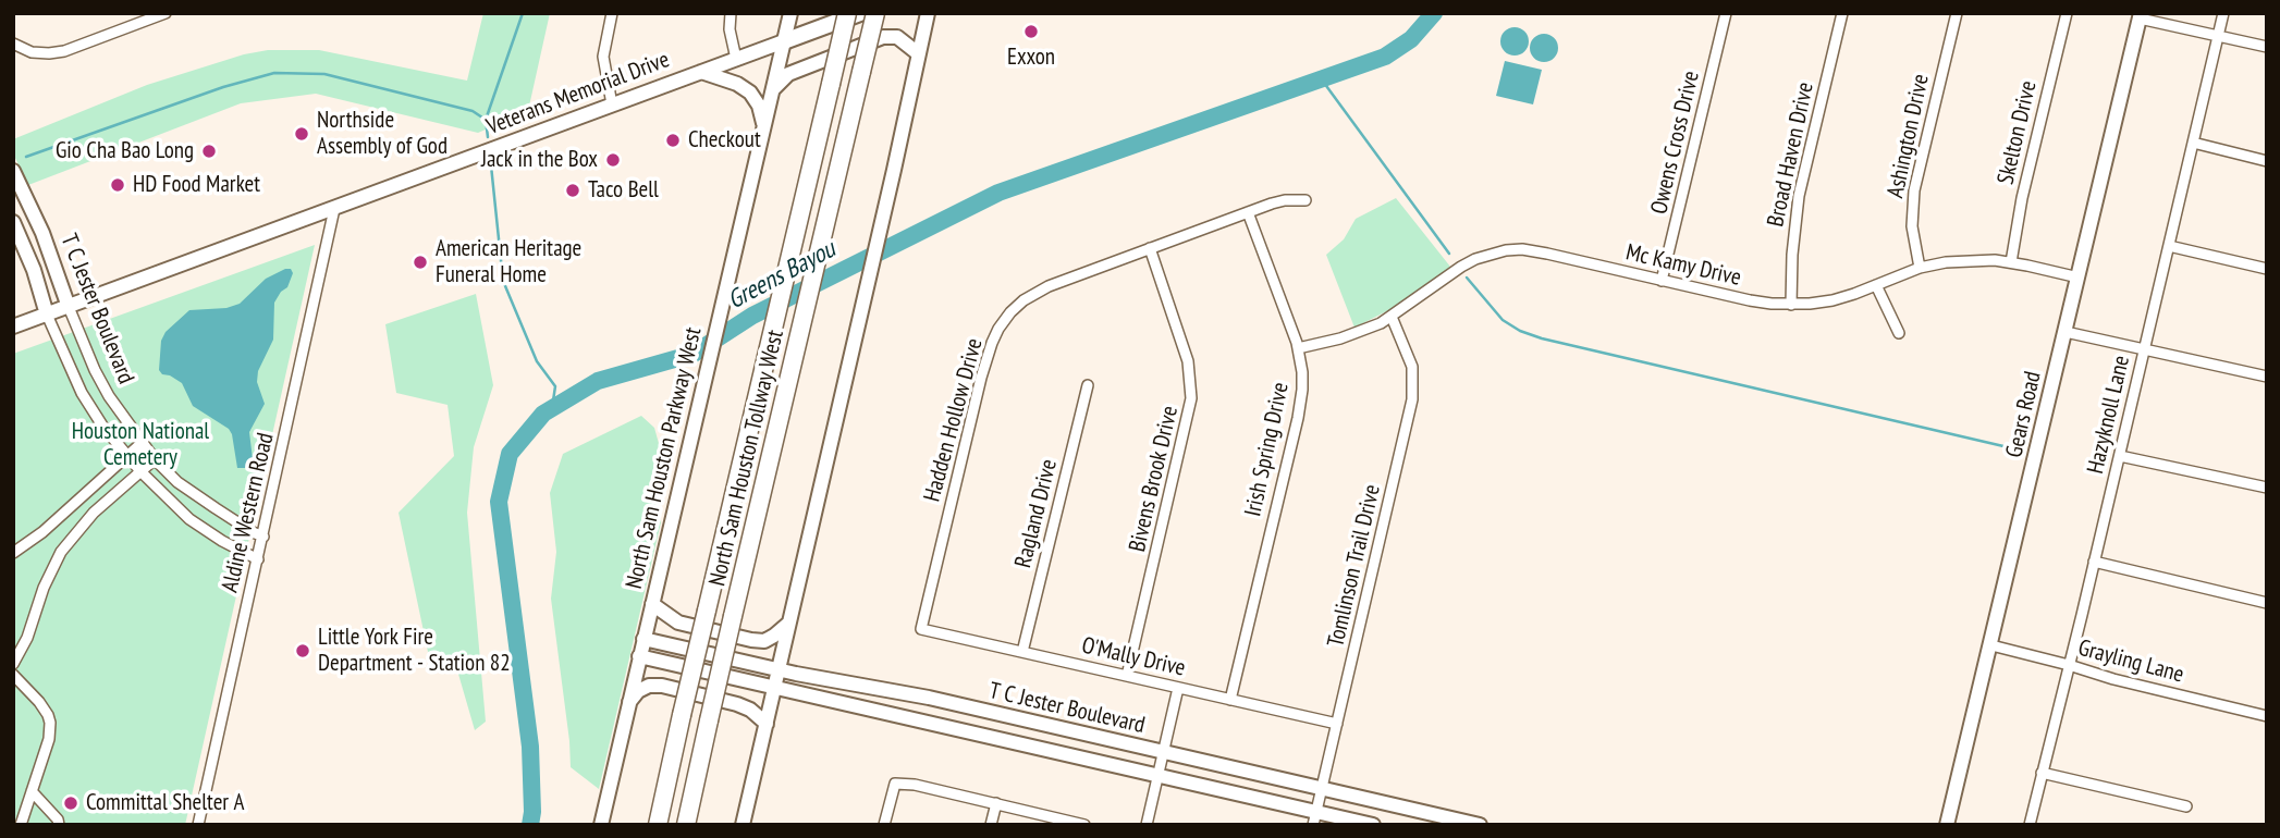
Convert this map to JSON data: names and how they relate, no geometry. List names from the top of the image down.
{
  "streets": {
    "highway": ["North Sam Houston Tollway West"],
    "main road": [
      "Veterans Memorial Drive",
      "T C Jester Boulevard",
      "Gears Road",
      "North Sam Houston Parkway West"
    ],
    "street": [
      "Skelton Drive",
      "Ashington Drive",
      "Owens Cross Drive",
      "Broad Haven Drive",
      "Mc Kamy Drive",
      "Hazyknoll Lane",
      "Hadden Hollow Drive",
      "Irish Spring Drive",
      "Bivens Brook Drive",
      "Aldine Western Road",
      "Ragland Drive",
      "Tomlinson Trail Drive",
      "O'Mally Drive",
      "Grayling Lane"
    ]
  },
  "crossings": [
    ["Veterans Memorial Drive", "T C Jester Boulevard"],
    ["Veterans Memorial Drive", "North Sam Houston Parkway West"],
    ["Veterans Memorial Drive", "Aldine Western Road"],
    ["Skelton Drive", "Mc Kamy Drive"],
    ["Ashington Drive", "Mc Kamy Drive"],
    ["Owens Cross Drive", "Mc Kamy Drive"],
    ["Broad Haven Drive", "Mc Kamy Drive"],
    ["Mc Kamy Drive", "Gears Road"],
    ["Mc Kamy Drive", "Irish Spring Drive"],
    ["Mc Kamy Drive", "Tomlinson Trail Drive"],
    ["T C Jester Boulevard", "North Sam Houston Parkway West"],
    ["T C Jester Boulevard", "Aldine Western Road"],
    ["T C Jester Boulevard", "Tomlinson Trail Drive"],
    ["Gears Road", "Grayling Lane"],
    ["Hazyknoll Lane", "Grayling Lane"],
    ["Hadden Hollow Drive", "Irish Spring Drive"],
    ["Hadden Hollow Drive", "Bivens Brook Drive"],
    ["Hadden Hollow Drive", "O'Mally Drive"],
    ["Irish Spring Drive", "O'Mally Drive"],
    ["Bivens Brook Drive", "O'Mally Drive"],
    ["Ragland Drive", "O'Mally Drive"],
    ["Tomlinson Trail Drive", "O'Mally Drive"]
  ],
  "water": ["Greens Bayou"],
  "parks": ["Houston National Cemetery"],
  "places": [
    "Exxon",
    "Northside Assembly of God",
    "Checkout",
    "Gio Cha Bao Long",
    "Jack in the Box",
    "HD Food Market",
    "Taco Bell",
    "American Heritage Funeral Home",
    "Little York Fire Department - Station 82",
    "Committal Shelter A"
  ]
}
